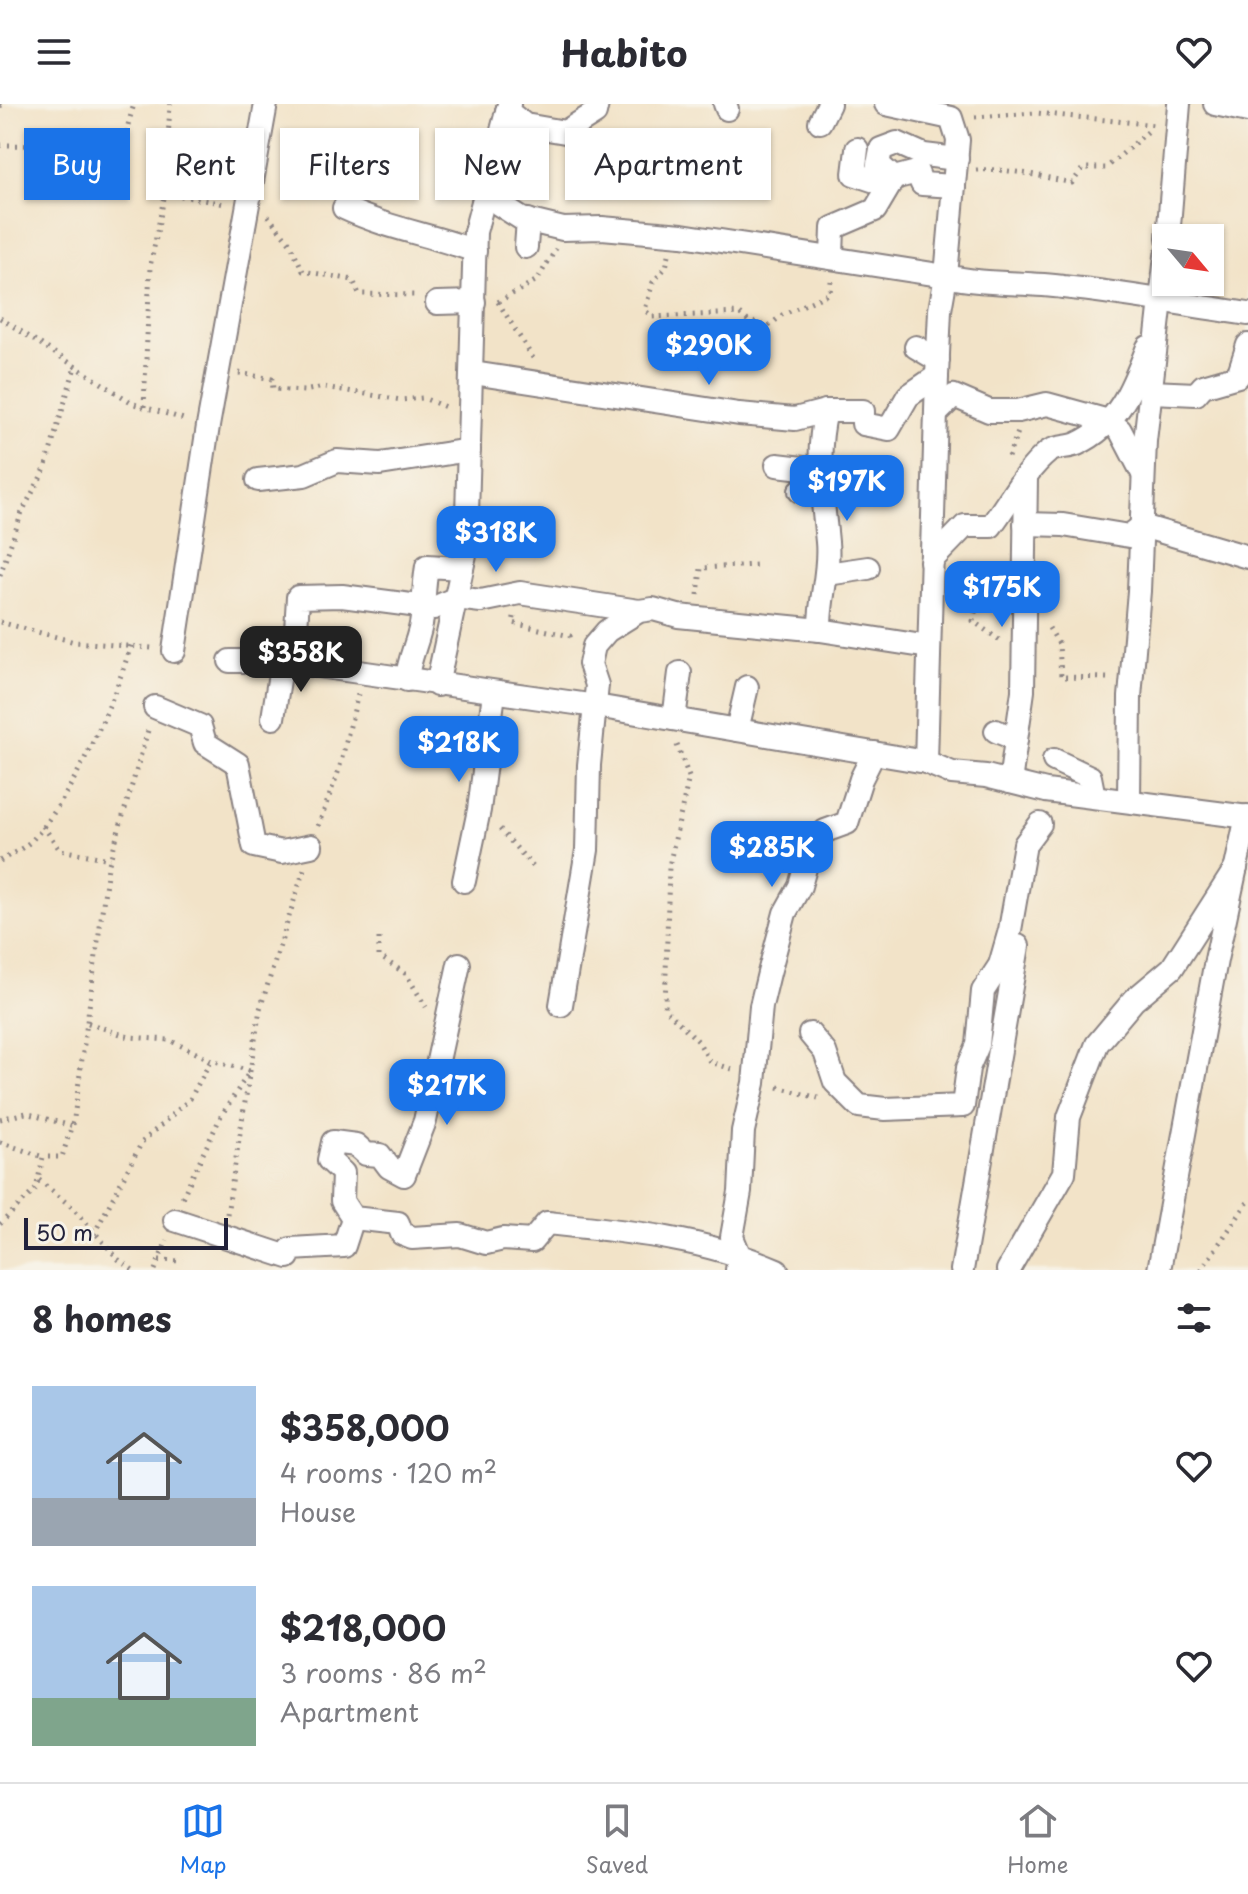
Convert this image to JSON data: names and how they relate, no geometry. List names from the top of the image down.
{
  "scale_bar": "50 m",
  "north": "bottom right",
  "page": {
    "header": "Habito",
    "chip": [
      "Buy",
      "Rent",
      "Filters",
      "New",
      "Apartment"
    ],
    "price": [
      "$290K",
      "$197K",
      "$318K",
      "$175K",
      "$358K",
      "$218K",
      "$285K",
      "$217K"
    ],
    "scale": "50 m",
    "heading": "8 homes",
    "list": [
      {
        "name": "$358,000",
        "note": "4 rooms · 120 m² · House"
      },
      {
        "name": "$218,000",
        "note": "3 rooms · 86 m² · Apartment"
      }
    ],
    "tabs": ["Map", "Saved", "Home"]
  }
}
